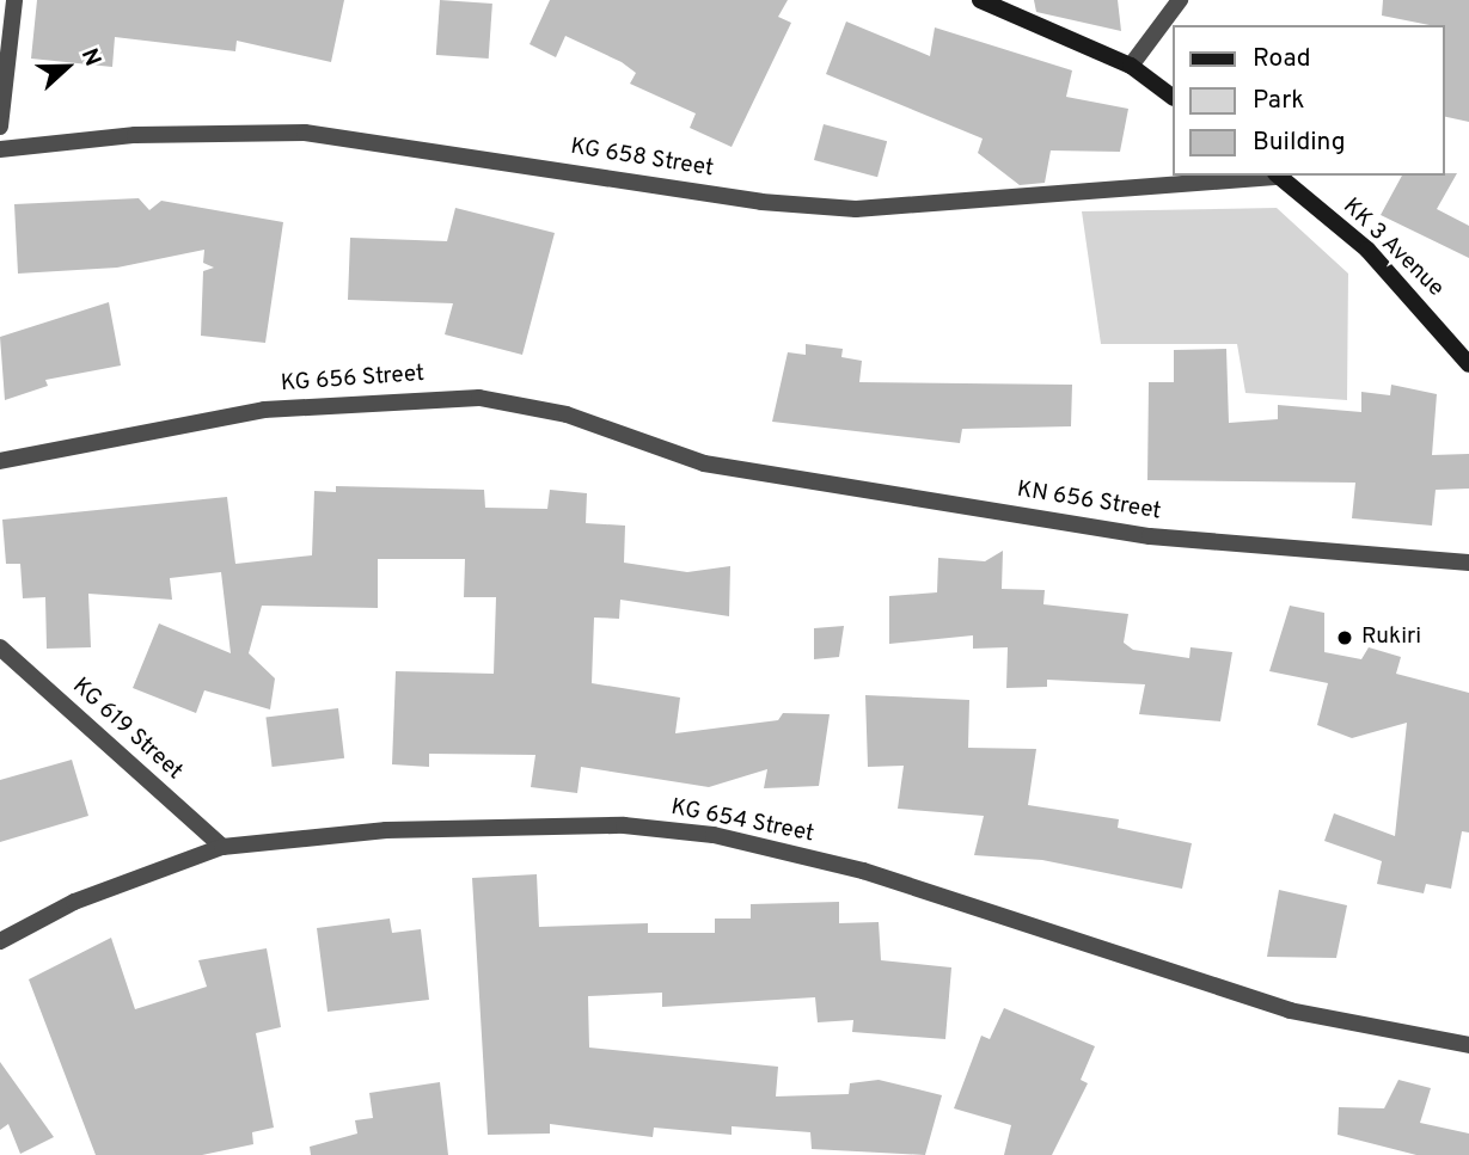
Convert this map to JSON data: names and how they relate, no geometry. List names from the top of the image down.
{
  "streets": {
    "street": [
      "KG 658 Street",
      "KK 3 Avenue",
      "KG 656 Street",
      "KN 656 Street",
      "KG 619 Street",
      "KG 654 Street"
    ]
  },
  "crossings": [
    ["KG 656 Street", "KN 656 Street"],
    ["KG 619 Street", "KG 654 Street"]
  ],
  "places": ["Rukiri"],
  "legend": ["Road", "Park", "Building"],
  "north": "right"
}
